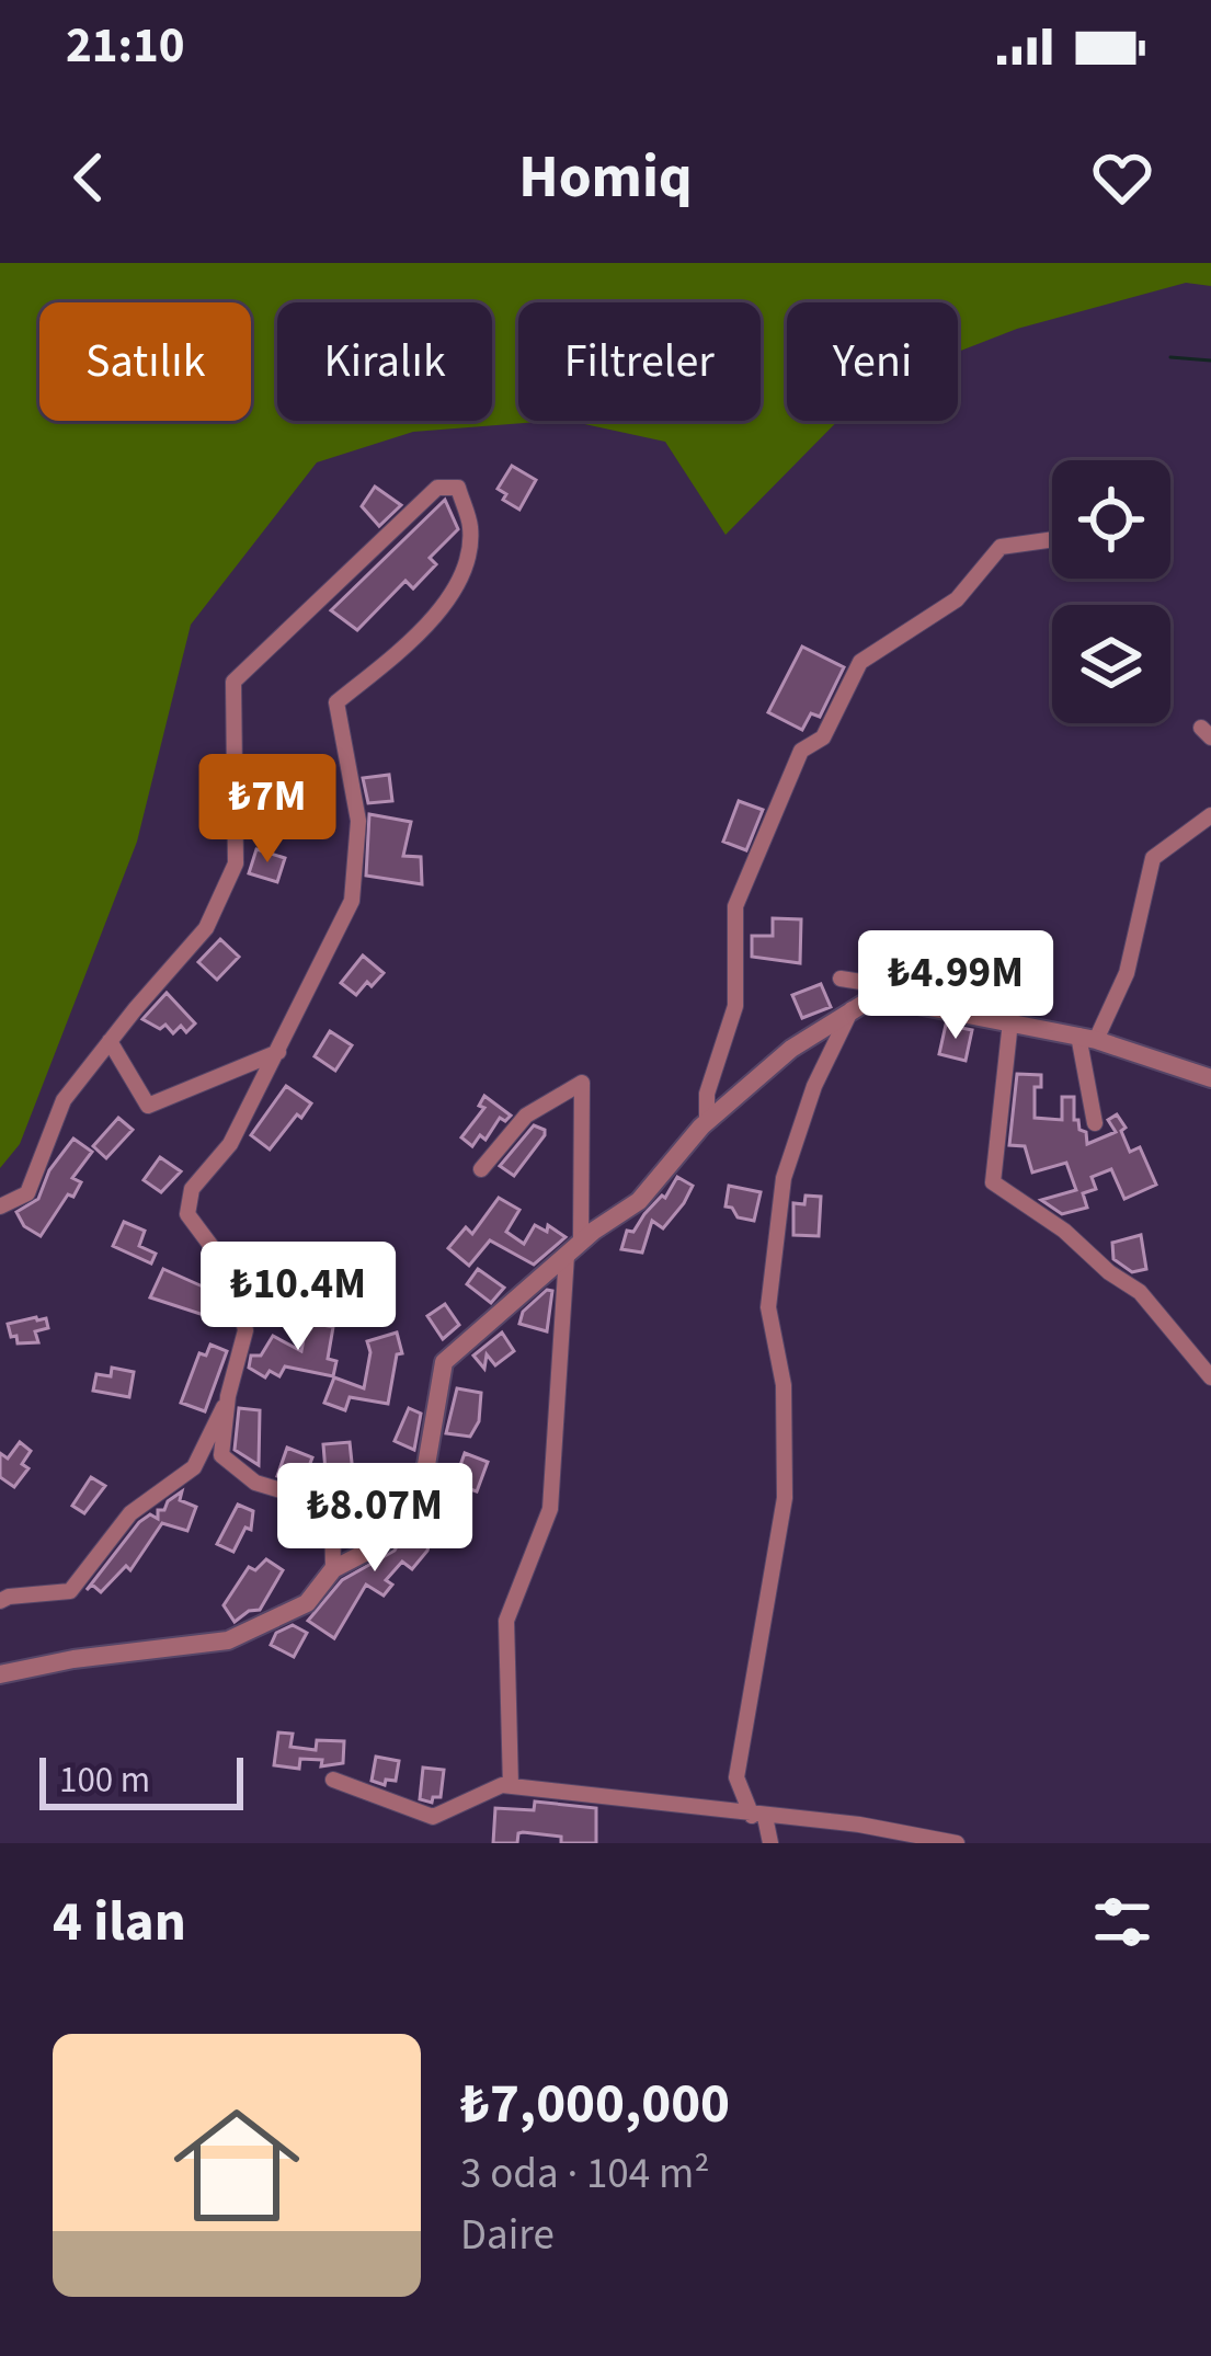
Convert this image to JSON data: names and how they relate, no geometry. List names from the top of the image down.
{
  "scale_bar": "100 m",
  "page": {
    "status": "21:10",
    "header": "Homiq",
    "chip": [
      "Satılık",
      "Kiralık",
      "Filtreler",
      "Yeni"
    ],
    "price": [
      "₺7M",
      "₺4.99M",
      "₺10.4M",
      "₺8.07M"
    ],
    "scale": "100 m",
    "heading": "4 ilan",
    "list": [
      {
        "name": "₺7,000,000",
        "note": "3 oda · 104 m² · Daire"
      }
    ]
  }
}
